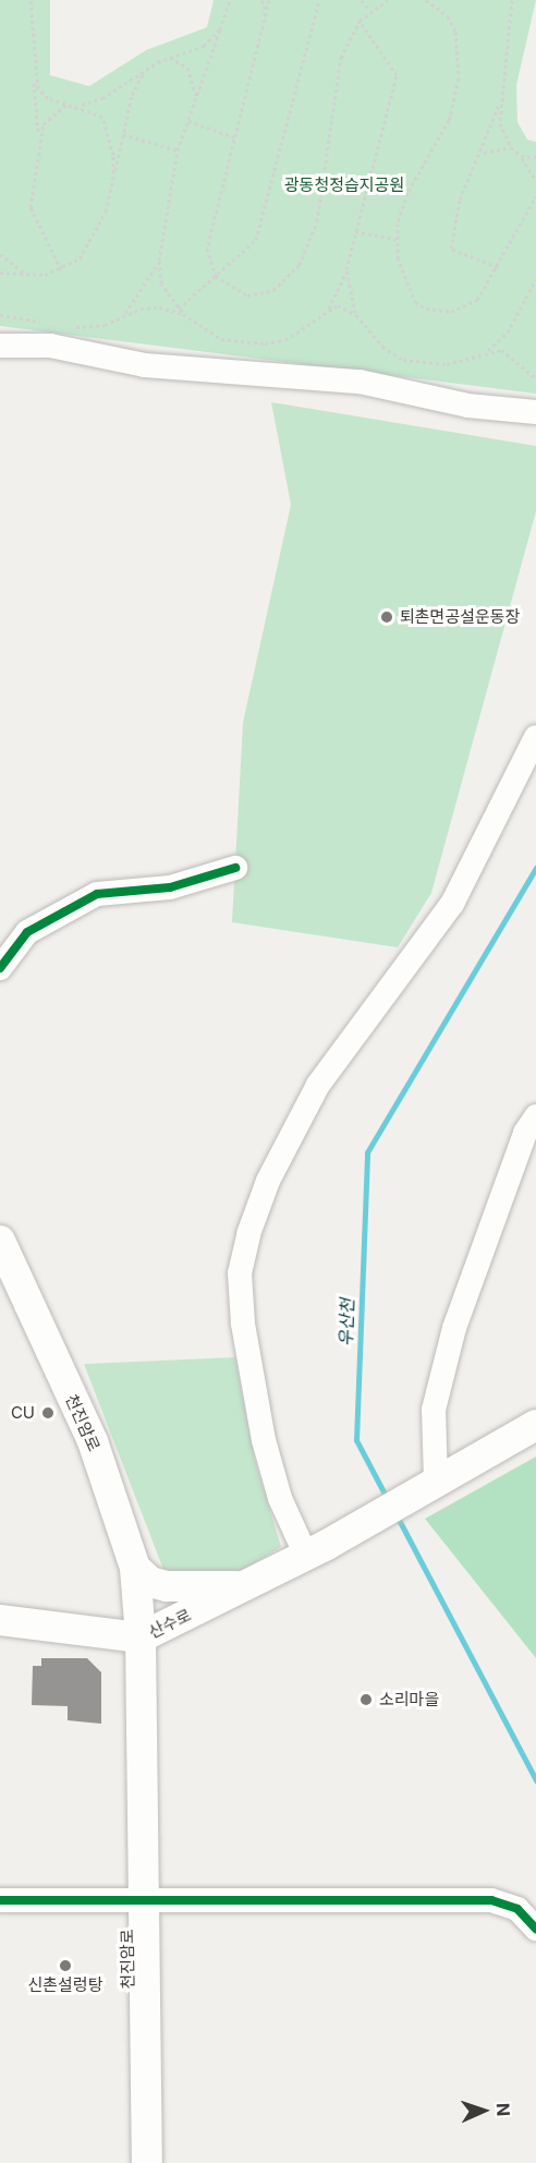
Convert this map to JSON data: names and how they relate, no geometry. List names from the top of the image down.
{
  "streets": {
    "main road": ["천진암로", "산수로"]
  },
  "crossings": [
    ["천진암로", "산수로"]
  ],
  "water": ["우산천"],
  "parks": ["광동청정습지공원"],
  "places": [
    "퇴촌면공설운동장",
    "CU",
    "소리마을",
    "신촌설렁탕"
  ],
  "north": "right"
}
